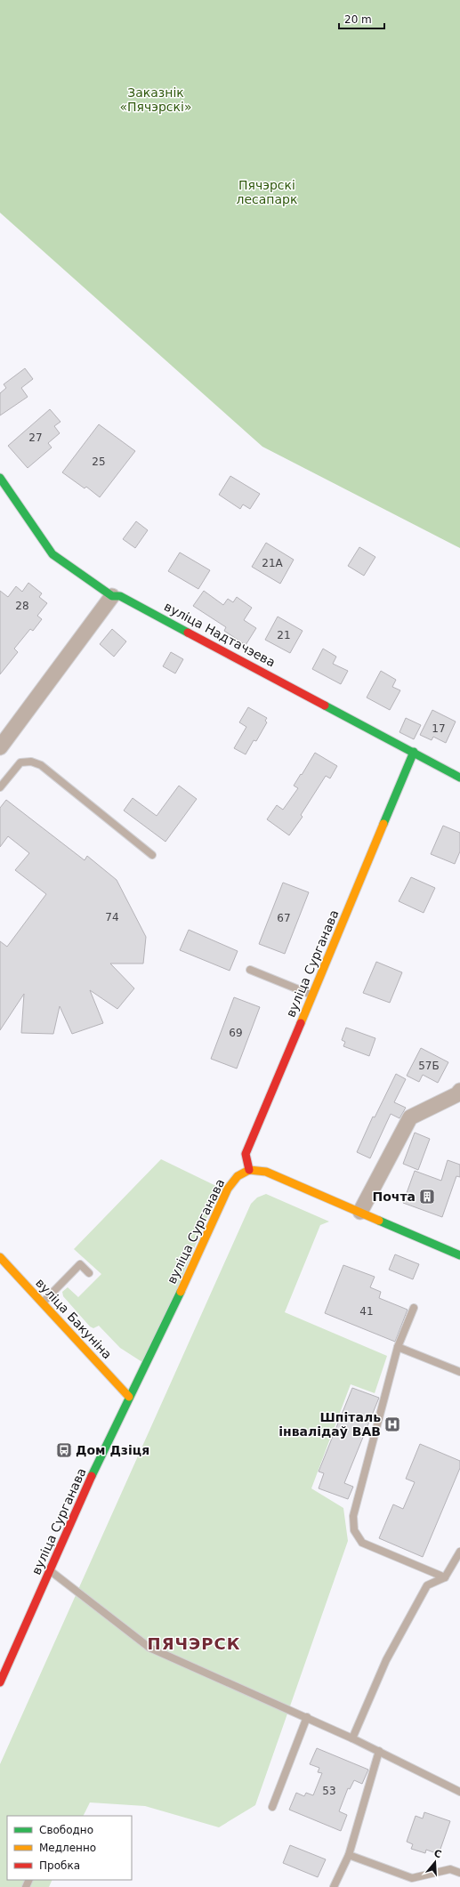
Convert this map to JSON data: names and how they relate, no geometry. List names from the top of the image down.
{
  "streets": {
    "street": ["вуліца Надтачэева", "вуліца Сурганава", "вуліца Бакуніна"]
  },
  "crossings": [
    ["вуліца Надтачэева", "вуліца Сурганава"],
    ["вуліца Сурганава", "вуліца Бакуніна"]
  ],
  "districts": ["ПЯЧЭРСК"],
  "parks": ["Заказнік «Пячэрскі»", "Пячэрскі лесапарк"],
  "places": {
    "building": ["Почта"],
    "hospital": ["Шпіталь інвалідаў ВАВ"],
    "bus stop": ["Дом Дзіця"]
  },
  "house_numbers": [
    "27",
    "25",
    "21А",
    "28",
    "21",
    "17",
    "74",
    "67",
    "69",
    "57Б",
    "41",
    "53"
  ],
  "legend": ["Свободно", "Медленно", "Пробка"],
  "scale_bar": "20 m",
  "north": "top"
}
